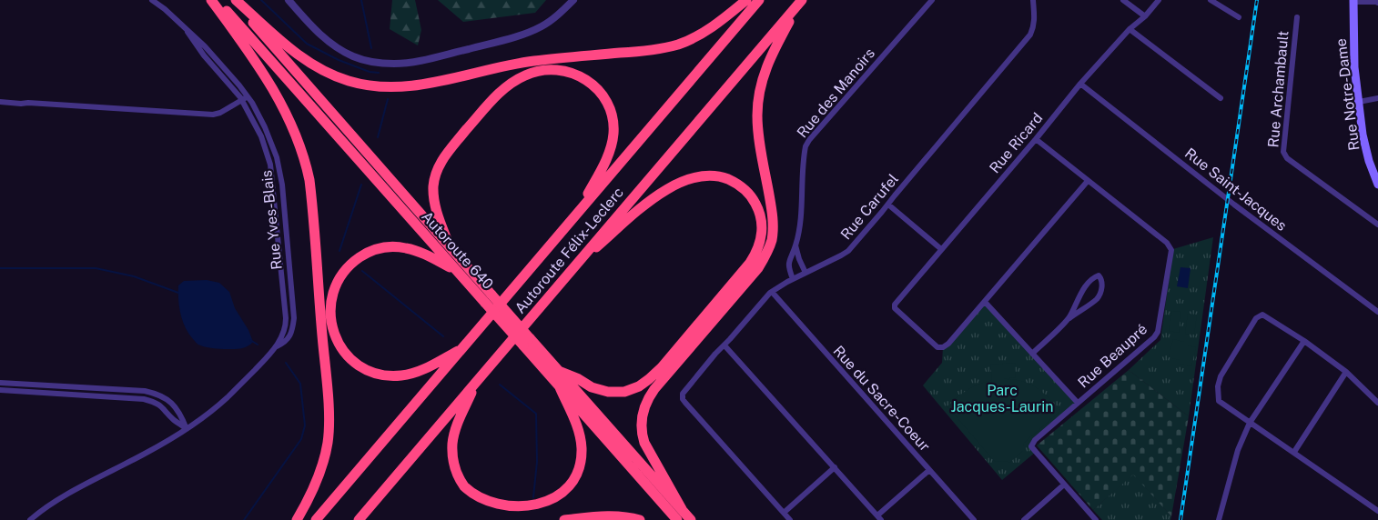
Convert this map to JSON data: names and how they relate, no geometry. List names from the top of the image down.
{
  "streets": {
    "highway": ["Autoroute 640", "Autoroute Félix-Leclerc"],
    "main road": ["Rue Notre-Dame"],
    "street": [
      "Rue Archambault",
      "Rue des Manoirs",
      "Rue Ricard",
      "Rue Saint-Jacques",
      "Rue Carufel",
      "Rue Yves-Blais",
      "Rue Beaupré",
      "Rue du Sacre-Coeur"
    ]
  },
  "crossings": [
    ["Rue des Manoirs", "Rue Carufel"],
    ["Rue Ricard", "Rue Saint-Jacques"],
    ["Rue Ricard", "Rue Beaupré"],
    ["Rue Carufel", "Rue du Sacre-Coeur"]
  ],
  "parks": ["Parc Jacques-Laurin"]
}
